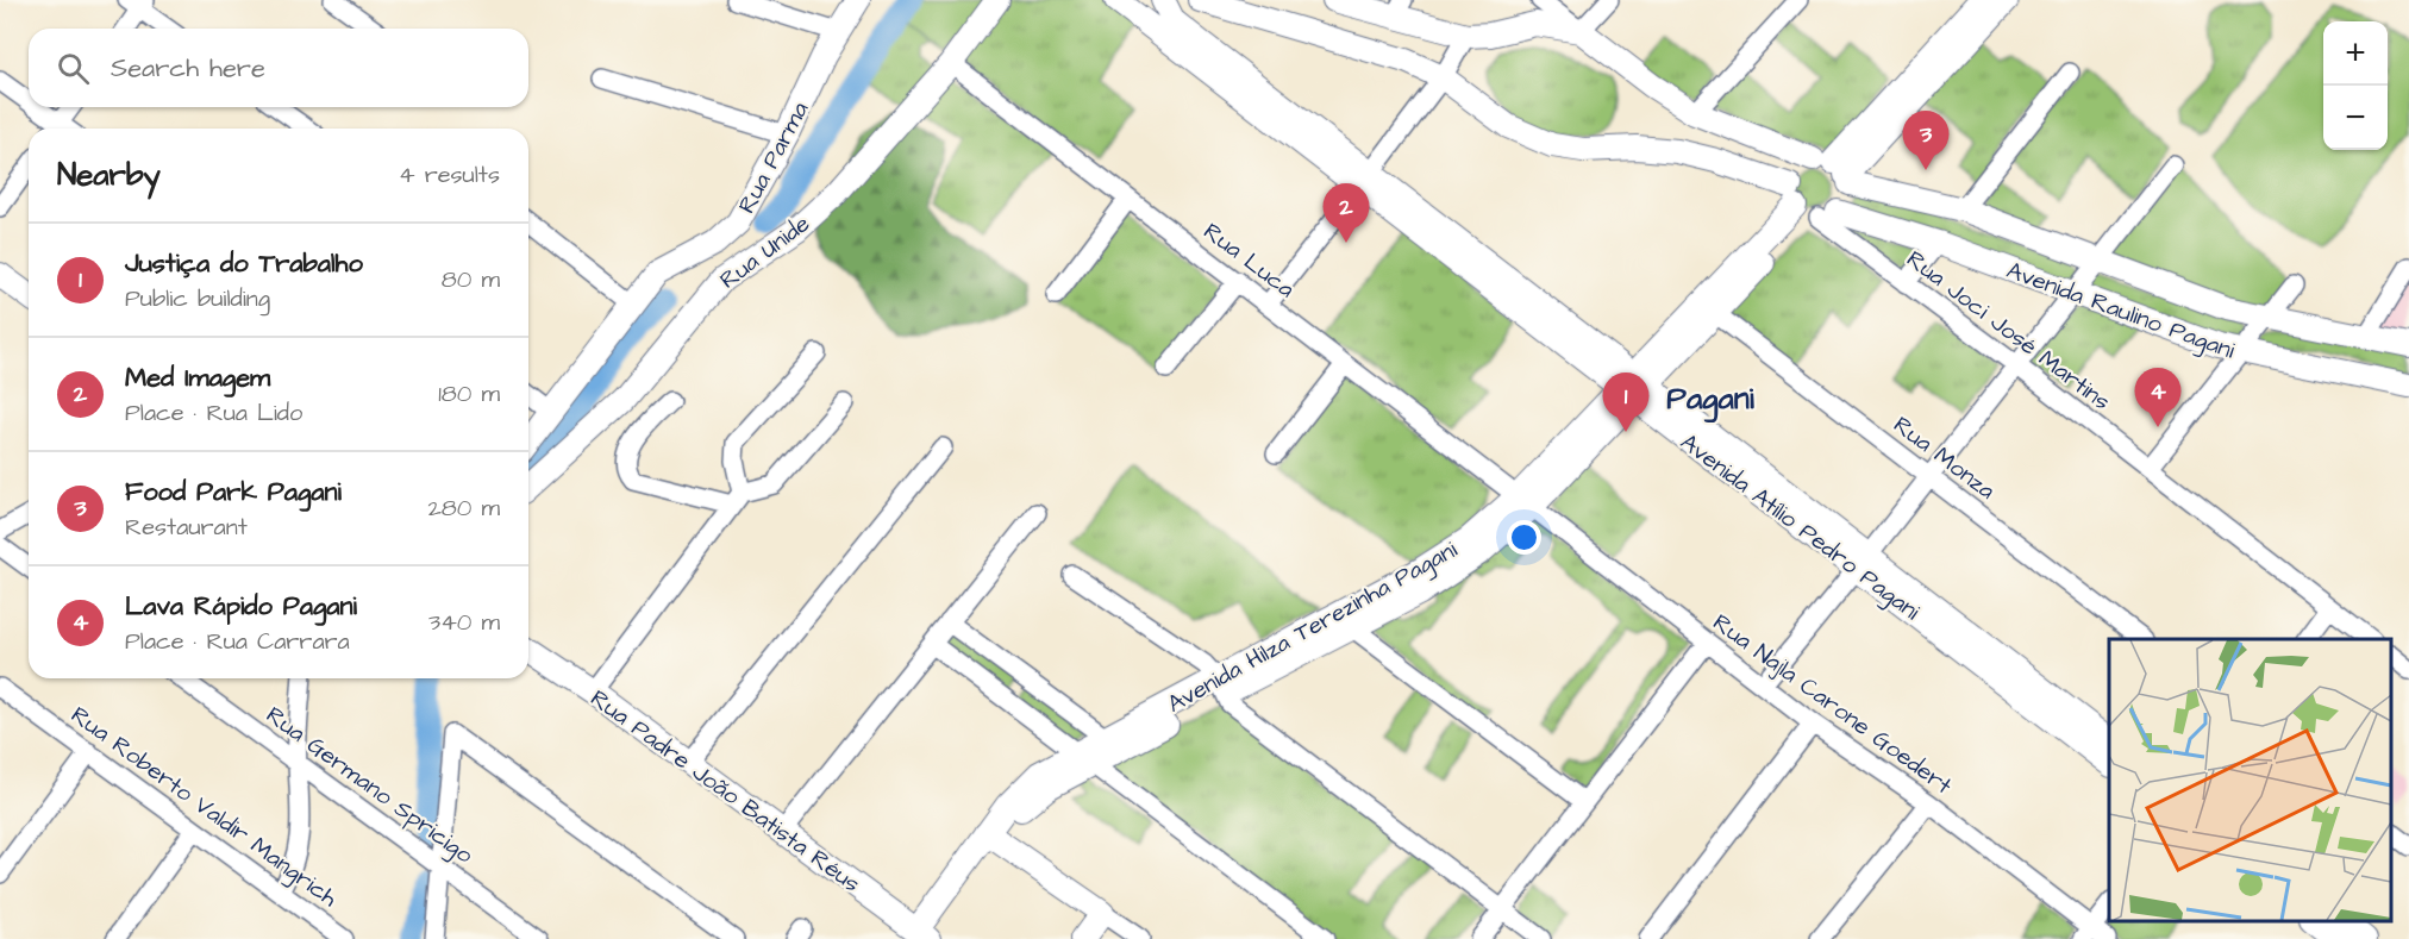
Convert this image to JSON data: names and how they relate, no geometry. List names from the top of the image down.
{
  "streets": {
    "main road": [
      "Rua Parma",
      "Rua Unide",
      "Avenida Raulino Pagani",
      "Avenida Atílio Pedro Pagani",
      "Avenida Hilza Terezinha Pagani",
      "Rua Padre João Batista Réus"
    ],
    "street": [
      "Rua Luca",
      "Rua Joci José Martins",
      "Rua Monza",
      "Rua Najla Carone Goedert",
      "Rua Germano Spricigo",
      "Rua Roberto Valdir Mangrich"
    ]
  },
  "crossings": [
    ["Rua Unide", "Rua Luca"],
    ["Rua Luca", "Avenida Hilza Terezinha Pagani"],
    ["Rua Luca", "Rua Najla Carone Goedert"],
    ["Avenida Raulino Pagani", "Rua Joci José Martins"],
    ["Avenida Raulino Pagani", "Avenida Hilza Terezinha Pagani"],
    ["Rua Joci José Martins", "Avenida Hilza Terezinha Pagani"],
    ["Rua Monza", "Avenida Hilza Terezinha Pagani"],
    ["Avenida Atílio Pedro Pagani", "Avenida Hilza Terezinha Pagani"],
    ["Avenida Hilza Terezinha Pagani", "Rua Najla Carone Goedert"],
    ["Avenida Hilza Terezinha Pagani", "Rua Padre João Batista Réus"]
  ],
  "districts": ["Pagani"],
  "page": {
    "map_buttons": ["+", "−"],
    "search": "Search here",
    "pins": [
      "3",
      "2",
      "4",
      "1"
    ],
    "heading": ["Nearby", "4 results"],
    "list": [
      {
        "mark": "1",
        "name": "Justiça do Trabalho",
        "note": "Public building",
        "value": "80 m"
      },
      {
        "mark": "2",
        "name": "Med Imagem",
        "note": "Place · Rua Lido",
        "value": "180 m"
      },
      {
        "mark": "3",
        "name": "Food Park Pagani",
        "note": "Restaurant",
        "value": "280 m"
      },
      {
        "mark": "4",
        "name": "Lava Rápido Pagani",
        "note": "Place · Rua Carrara",
        "value": "340 m"
      }
    ]
  }
}
